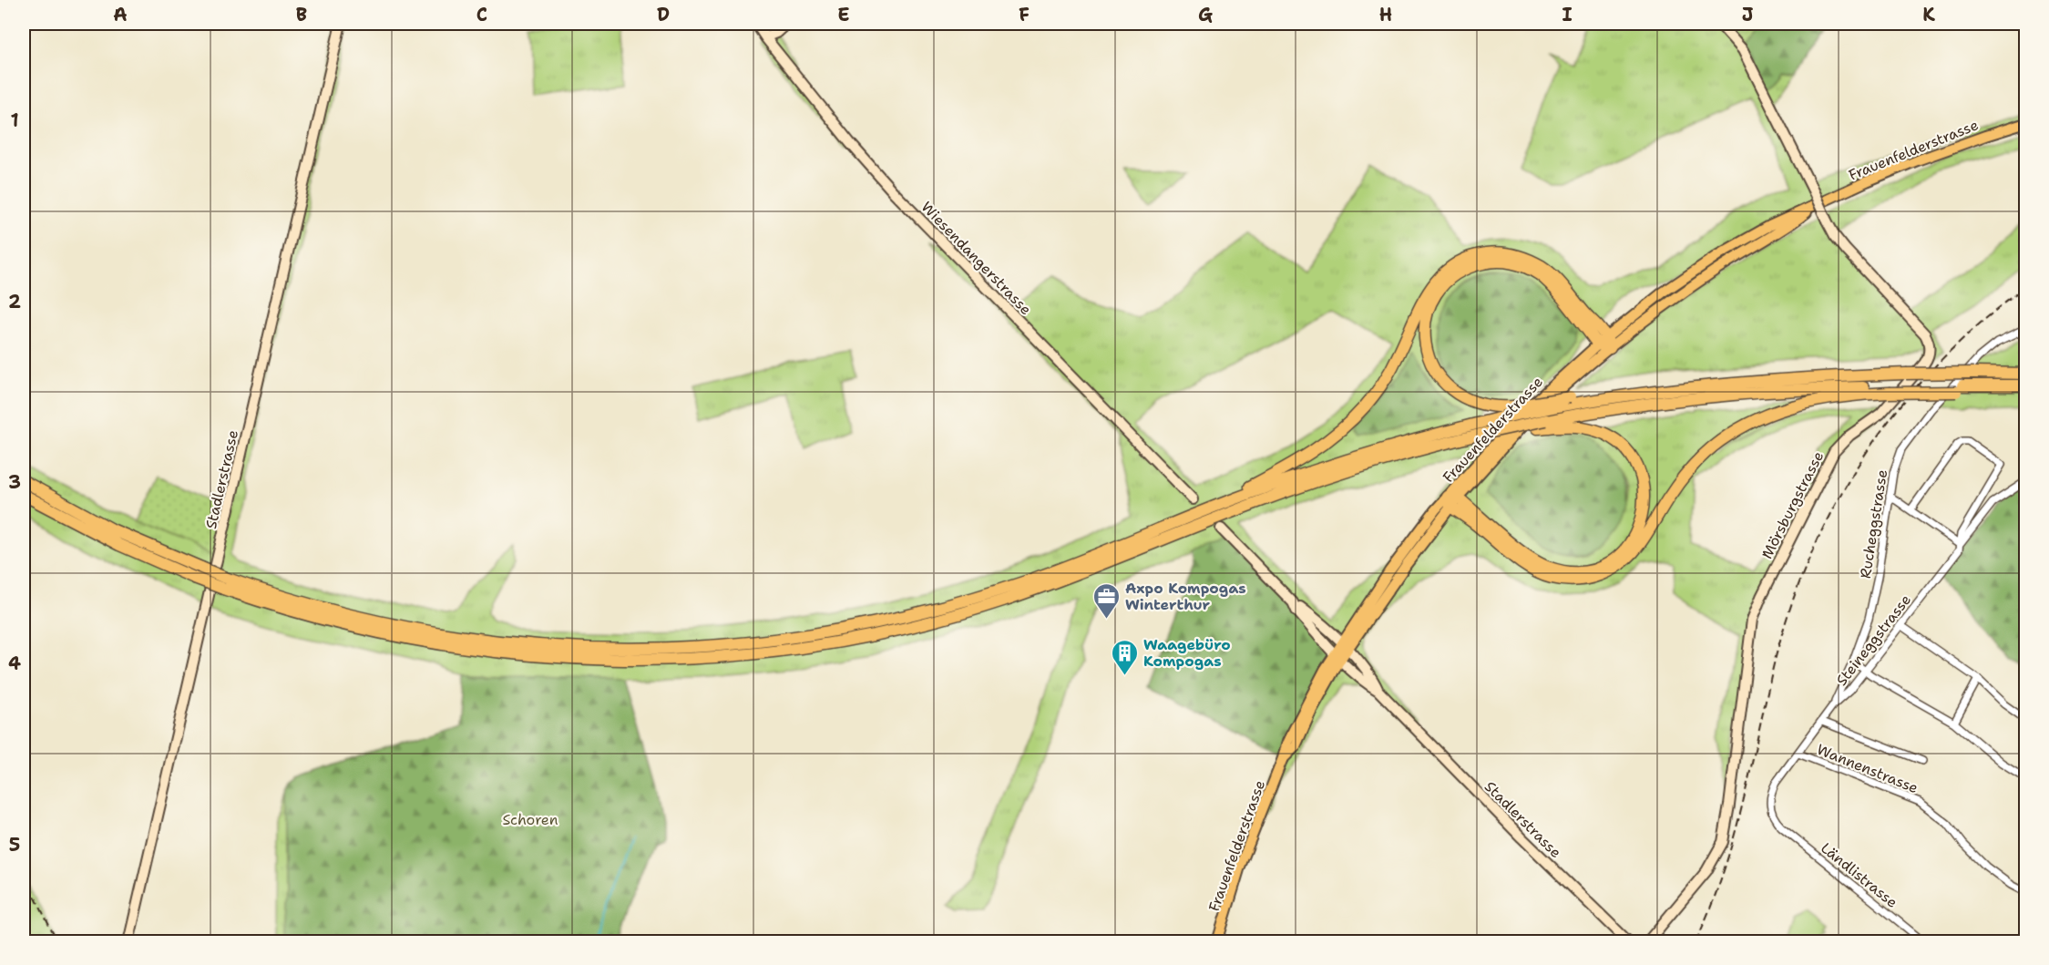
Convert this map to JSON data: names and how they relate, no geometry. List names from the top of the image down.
{
  "streets": {
    "main road": ["Frauenfelderstrasse"],
    "street": [
      "Wiesendangerstrasse",
      "Stadlerstrasse",
      "Mörsburgstrasse",
      "Rucheggstrasse",
      "Steineggstrasse",
      "Wannenstrasse",
      "Ländlistrasse"
    ]
  },
  "crossings": [
    ["Rucheggstrasse", "Steineggstrasse"],
    ["Steineggstrasse", "Wannenstrasse"],
    ["Steineggstrasse", "Ländlistrasse"]
  ],
  "parks": ["Schoren"],
  "places": {
    "office": ["Axpo Kompogas Winterthur"],
    "building": ["Waagebüro Kompogas"]
  },
  "grid": {
    "columns": [
      "A",
      "B",
      "C",
      "D",
      "E",
      "F",
      "G",
      "H",
      "I",
      "J",
      "K"
    ],
    "rows": [
      "1",
      "2",
      "3",
      "4",
      "5"
    ]
  }
}
